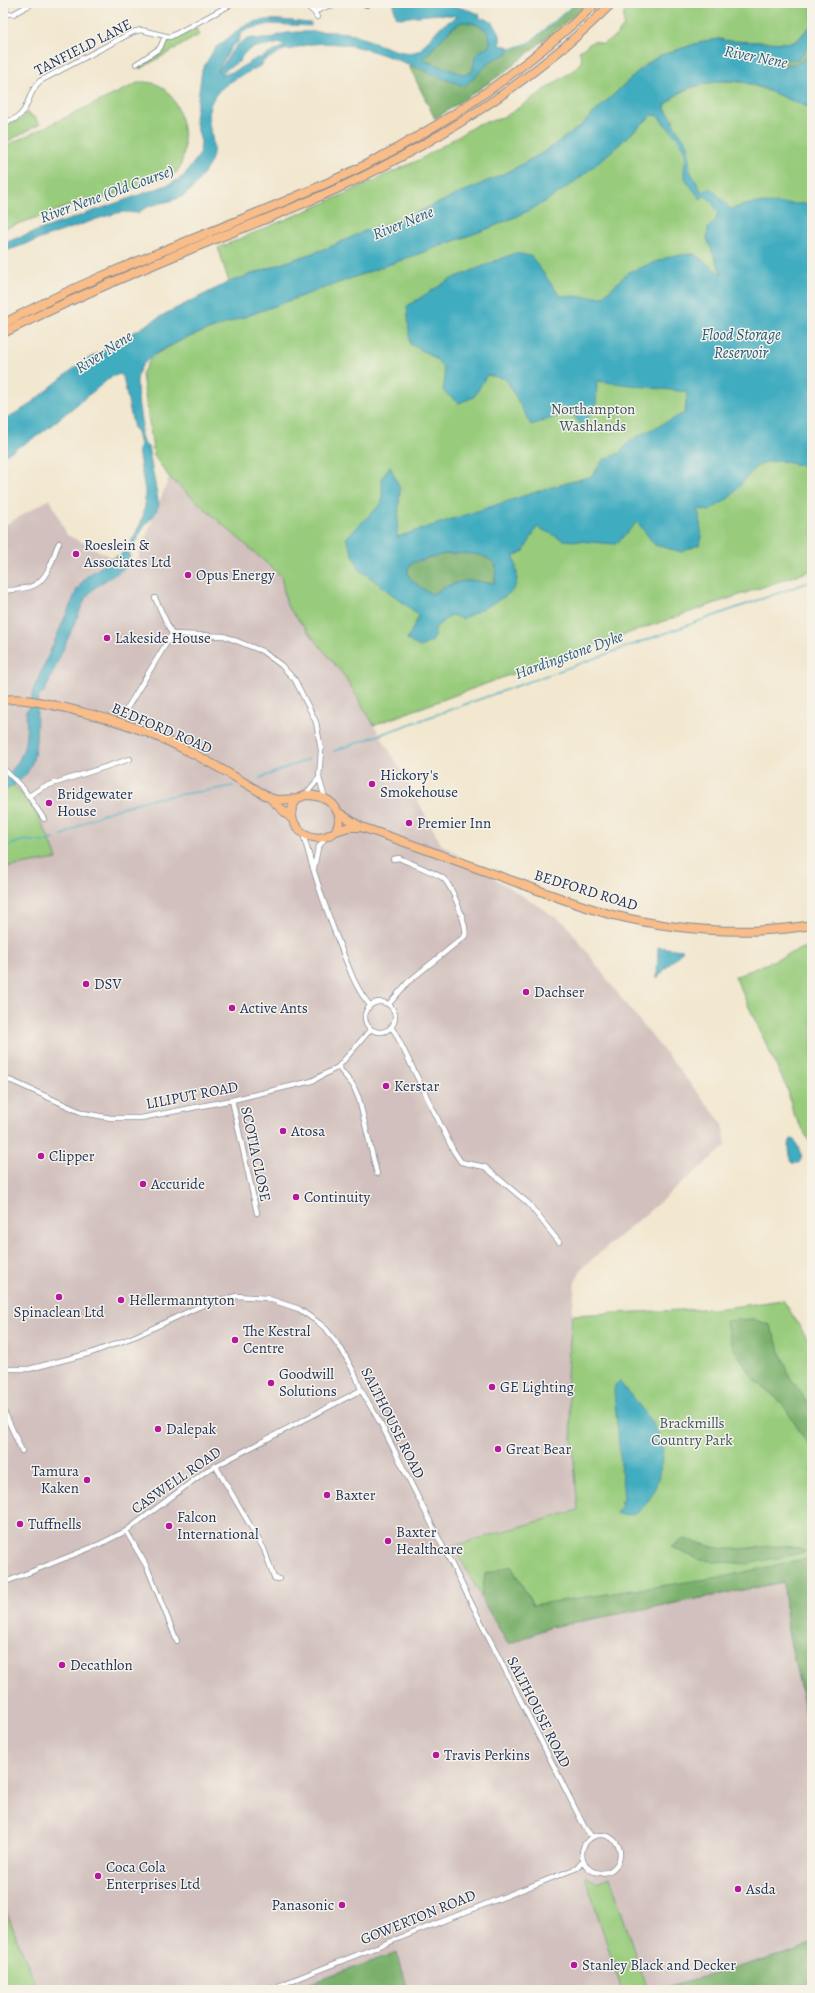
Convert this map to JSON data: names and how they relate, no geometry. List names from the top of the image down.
{
  "streets": {
    "highway": ["BEDFORD ROAD"],
    "street": [
      "TANFIELD LANE",
      "LILIPUT ROAD",
      "SCOTIA CLOSE",
      "SALTHOUSE ROAD",
      "CASWELL ROAD",
      "GOWERTON ROAD"
    ]
  },
  "crossings": [
    ["LILIPUT ROAD", "SCOTIA CLOSE"],
    ["SALTHOUSE ROAD", "CASWELL ROAD"],
    ["SALTHOUSE ROAD", "GOWERTON ROAD"]
  ],
  "water": [
    "River Nene",
    "River Nene (Old Course)",
    "Flood Storage Reservoir",
    "Hardingstone Dyke"
  ],
  "parks": ["Northampton Washlands", "Brackmills Country Park"],
  "places": [
    "Roeslein & Associates Ltd",
    "Opus Energy",
    "Lakeside House",
    "Hickory's Smokehouse",
    "Bridgewater House",
    "Premier Inn",
    "DSV",
    "Dachser",
    "Active Ants",
    "Kerstar",
    "Atosa",
    "Clipper",
    "Accuride",
    "Continuity",
    "Spinaclean Ltd",
    "Hellermanntyton",
    "The Kestral Centre",
    "Goodwill Solutions",
    "GE Lighting",
    "Dalepak",
    "Great Bear",
    "Tamura Kaken",
    "Baxter",
    "Tuffnells",
    "Falcon International",
    "Baxter Healthcare",
    "Decathlon",
    "Travis Perkins",
    "Coca Cola Enterprises Ltd",
    "Asda",
    "Panasonic",
    "Stanley Black and Decker"
  ]
}
